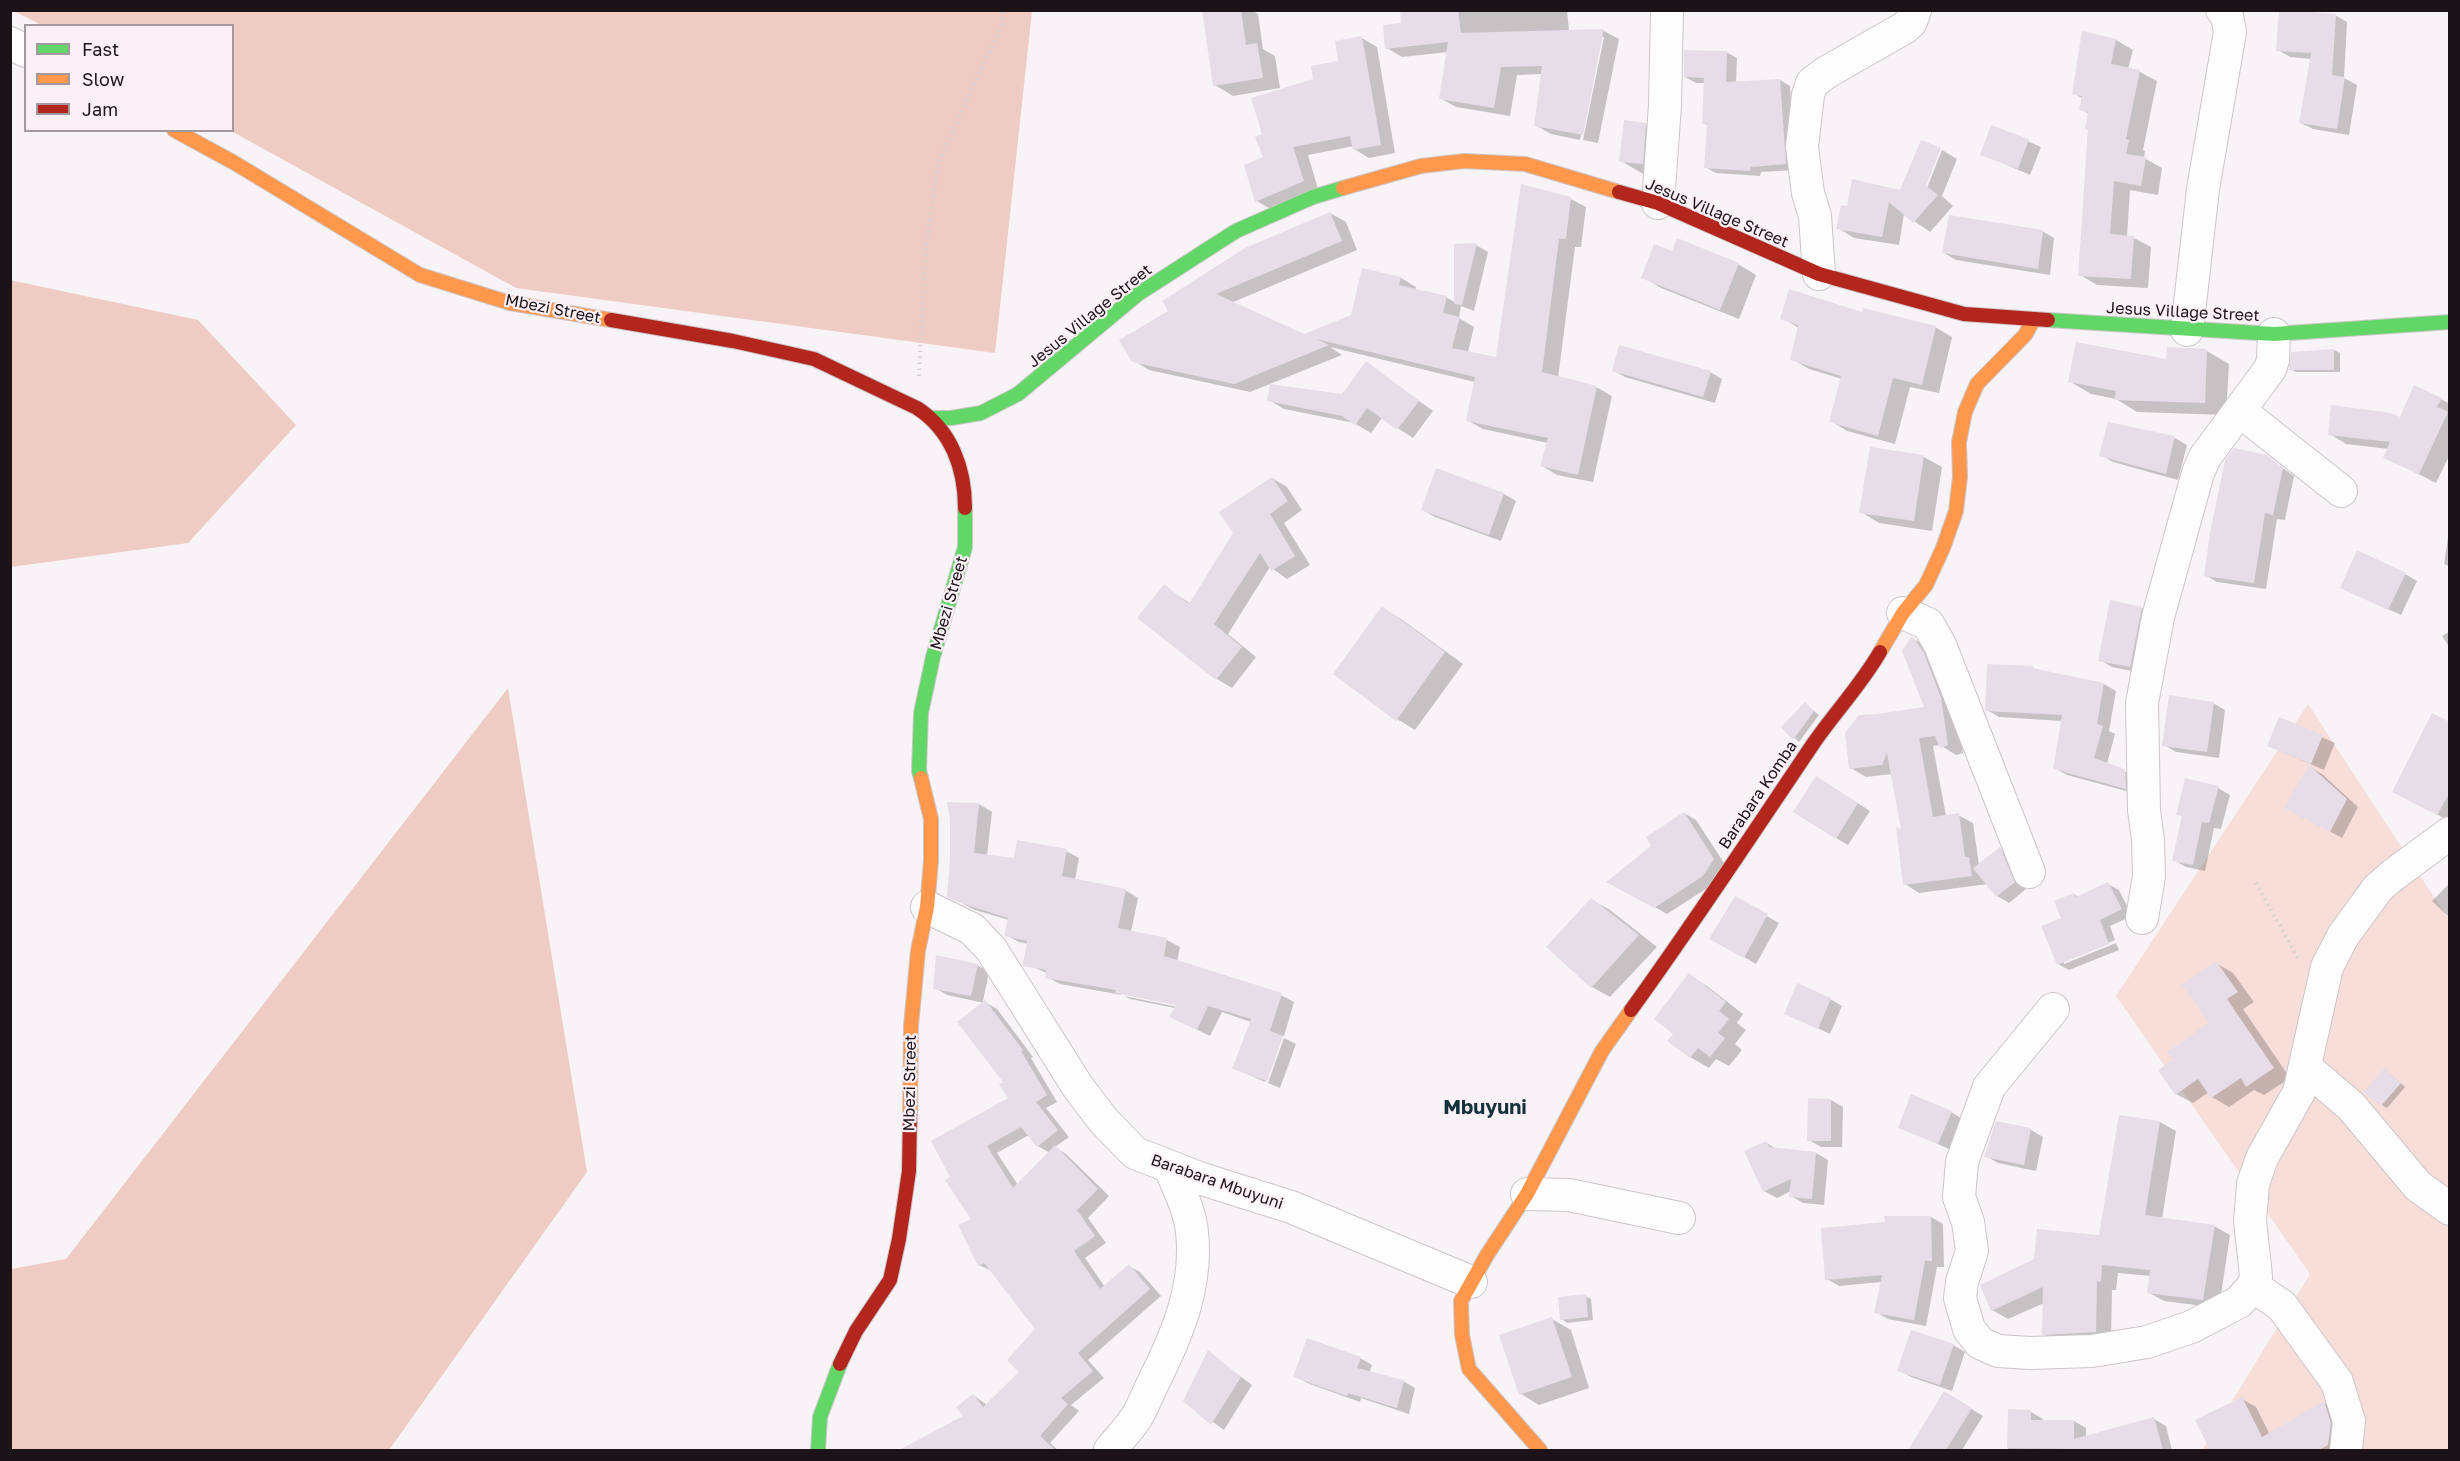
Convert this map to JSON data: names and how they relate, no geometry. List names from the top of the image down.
{
  "streets": {
    "street": [
      "Jesus Village Street",
      "Mbezi Street",
      "Barabara Komba",
      "Barabara Mbuyuni"
    ]
  },
  "crossings": [
    ["Jesus Village Street", "Mbezi Street"],
    ["Jesus Village Street", "Barabara Komba"],
    ["Mbezi Street", "Barabara Mbuyuni"],
    ["Barabara Komba", "Barabara Mbuyuni"]
  ],
  "districts": ["Mbuyuni"],
  "legend": ["Fast", "Slow", "Jam"]
}
